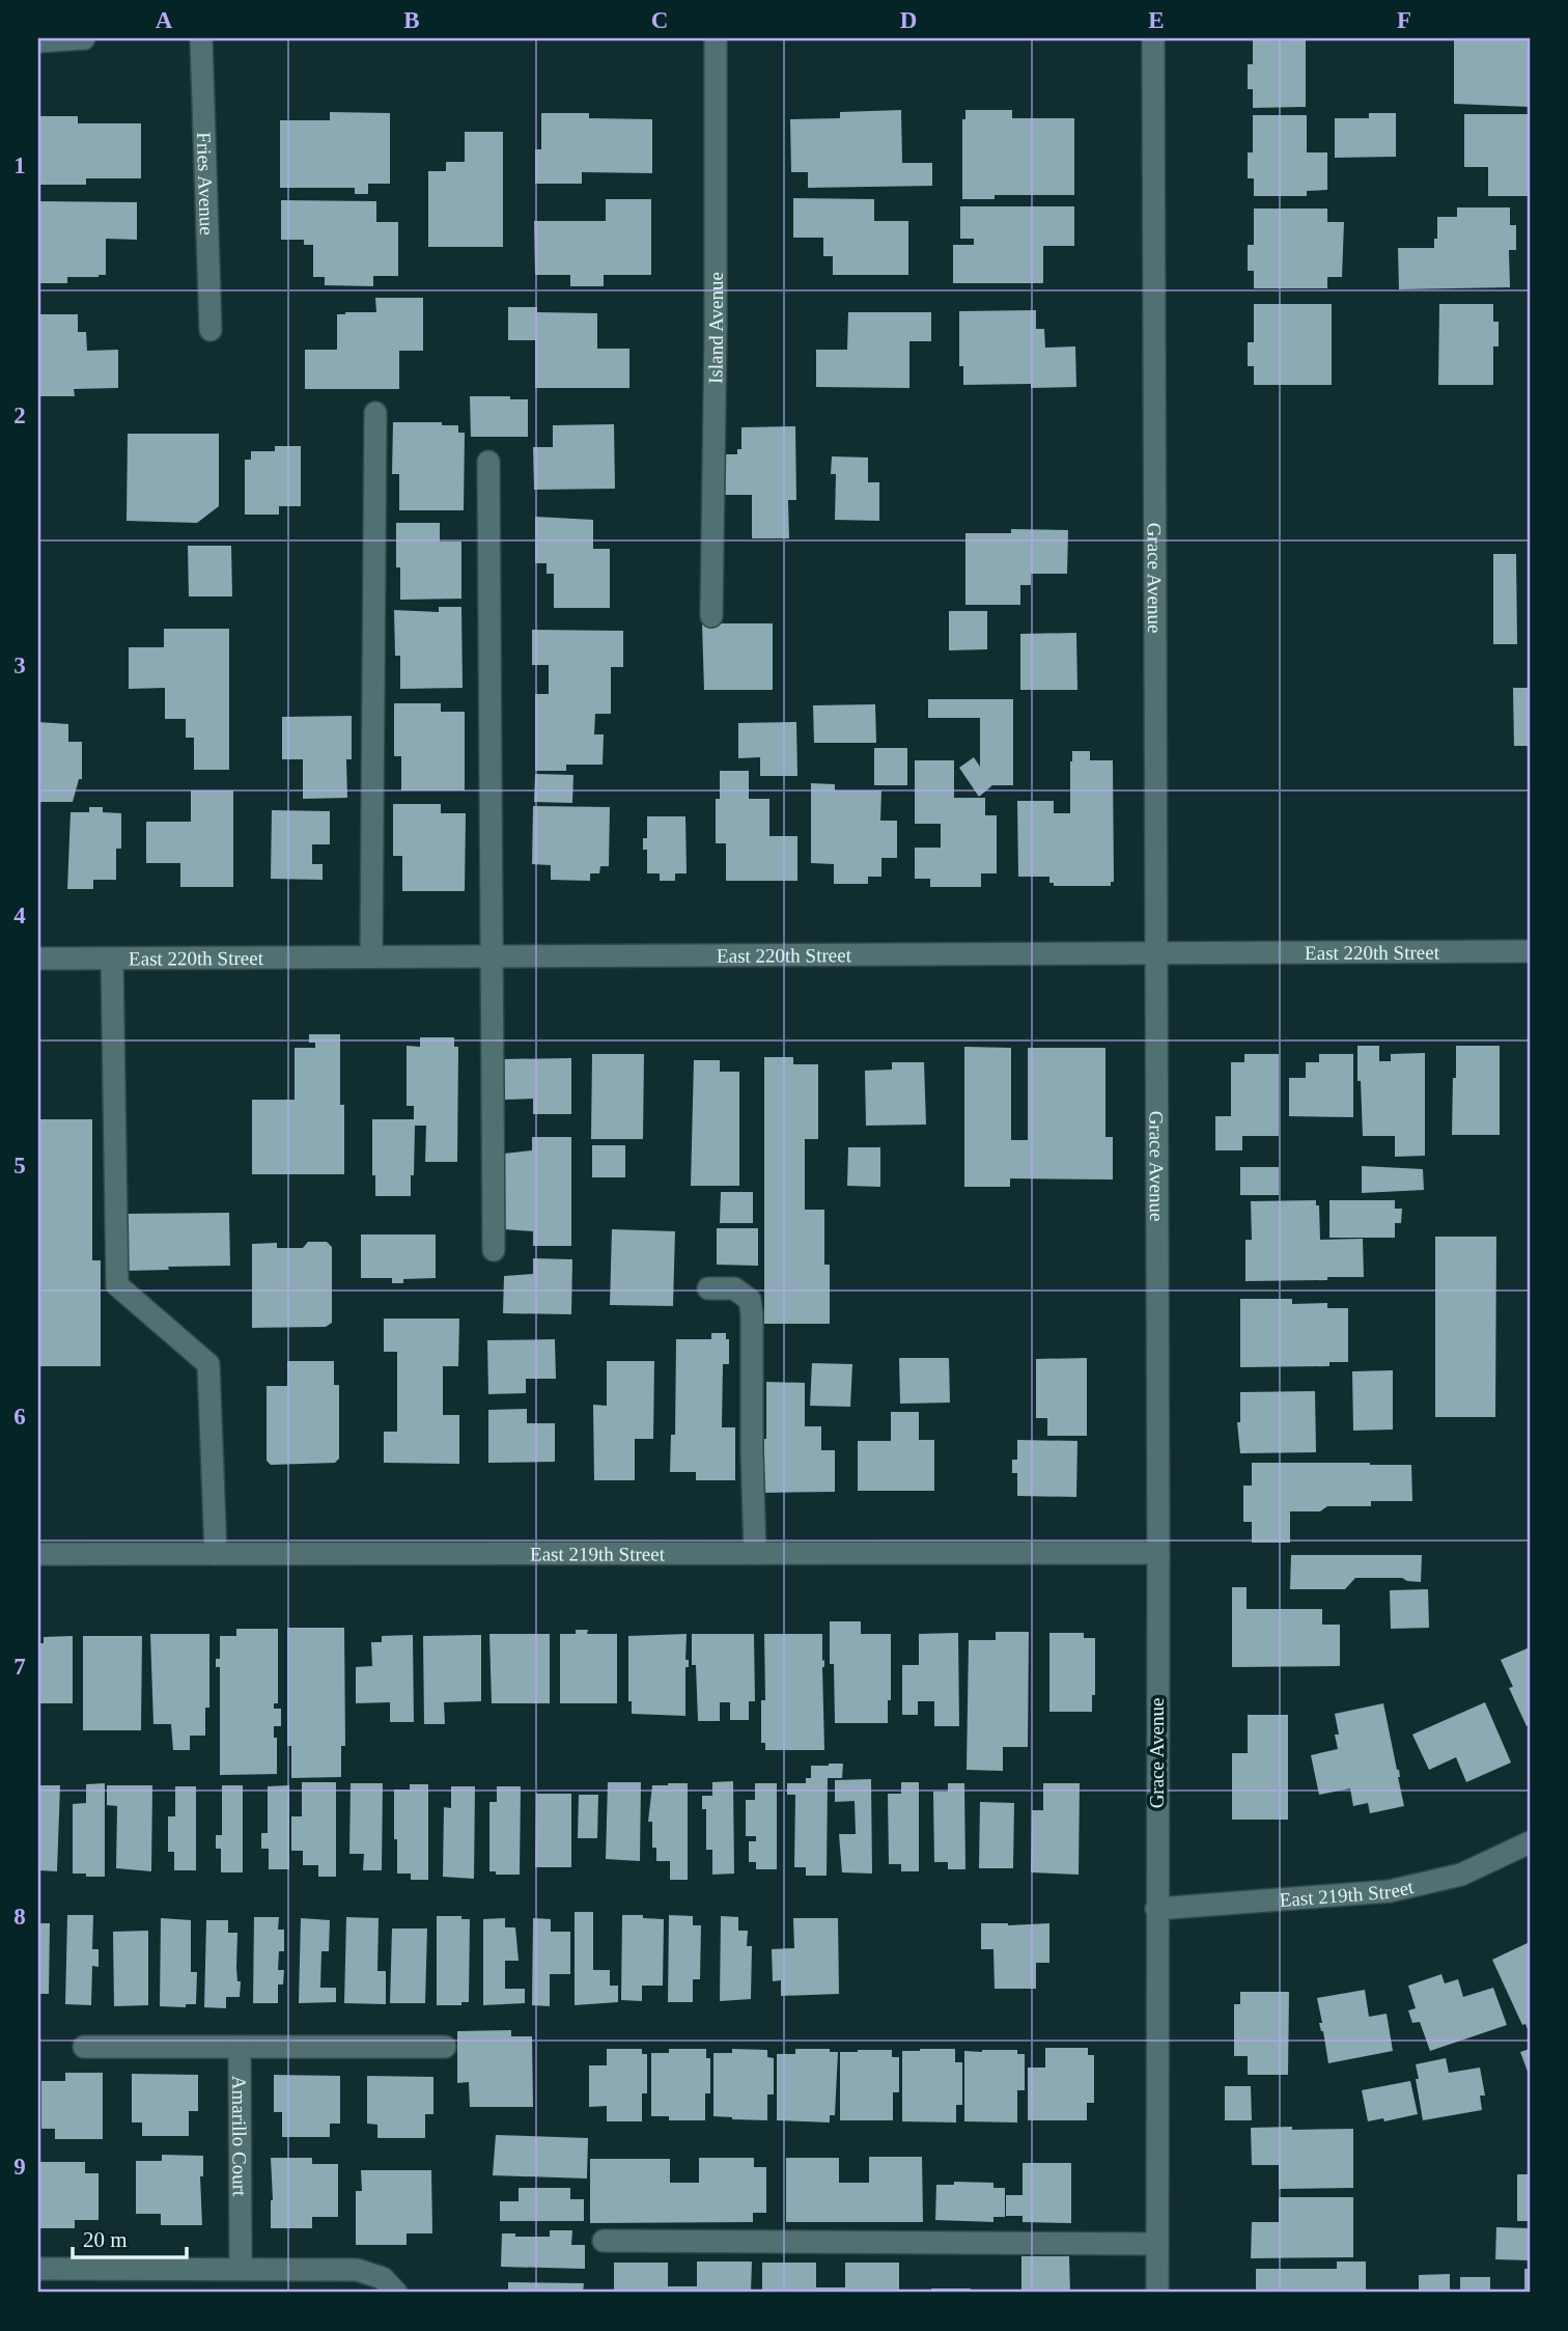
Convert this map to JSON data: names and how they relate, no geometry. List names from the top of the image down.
{
  "streets": {
    "street": [
      "Fries Avenue",
      "Island Avenue",
      "Grace Avenue",
      "East 220th Street",
      "East 219th Street",
      "Amarillo Court"
    ]
  },
  "crossings": [
    ["Grace Avenue", "East 220th Street"],
    ["Grace Avenue", "East 219th Street"]
  ],
  "scale_bar": "20 m",
  "grid": {
    "columns": [
      "A",
      "B",
      "C",
      "D",
      "E",
      "F"
    ],
    "rows": [
      "1",
      "2",
      "3",
      "4",
      "5",
      "6",
      "7",
      "8",
      "9"
    ]
  }
}
